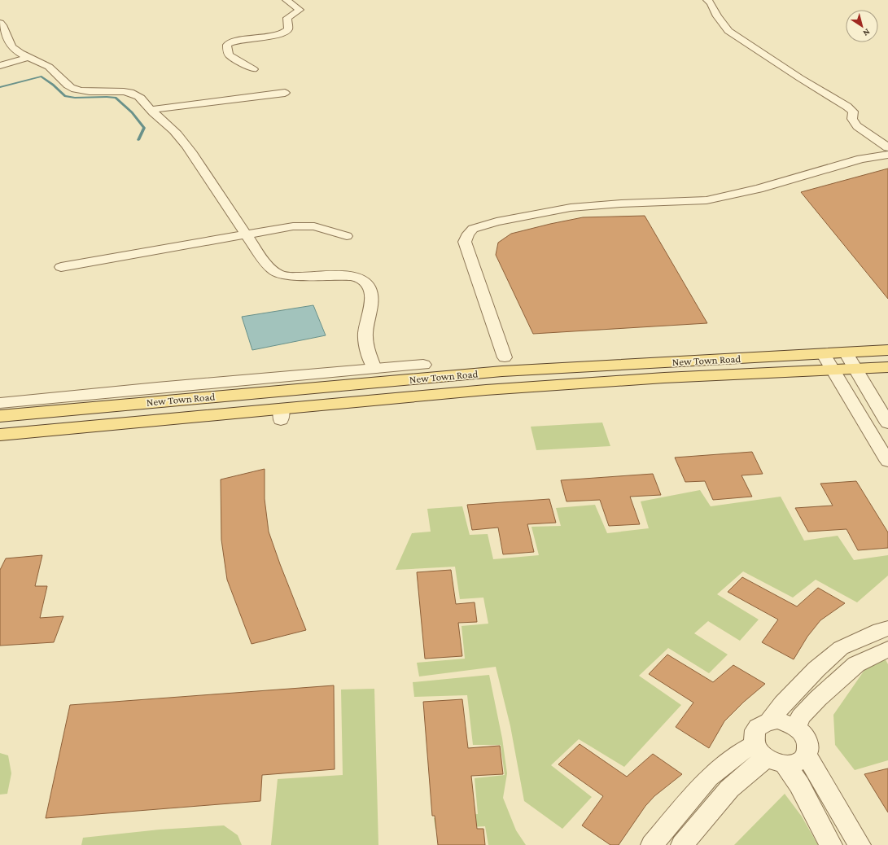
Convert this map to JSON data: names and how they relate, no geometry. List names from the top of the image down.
{
  "streets": {
    "main road": ["New Town Road"]
  },
  "north": "bottom right"
}
